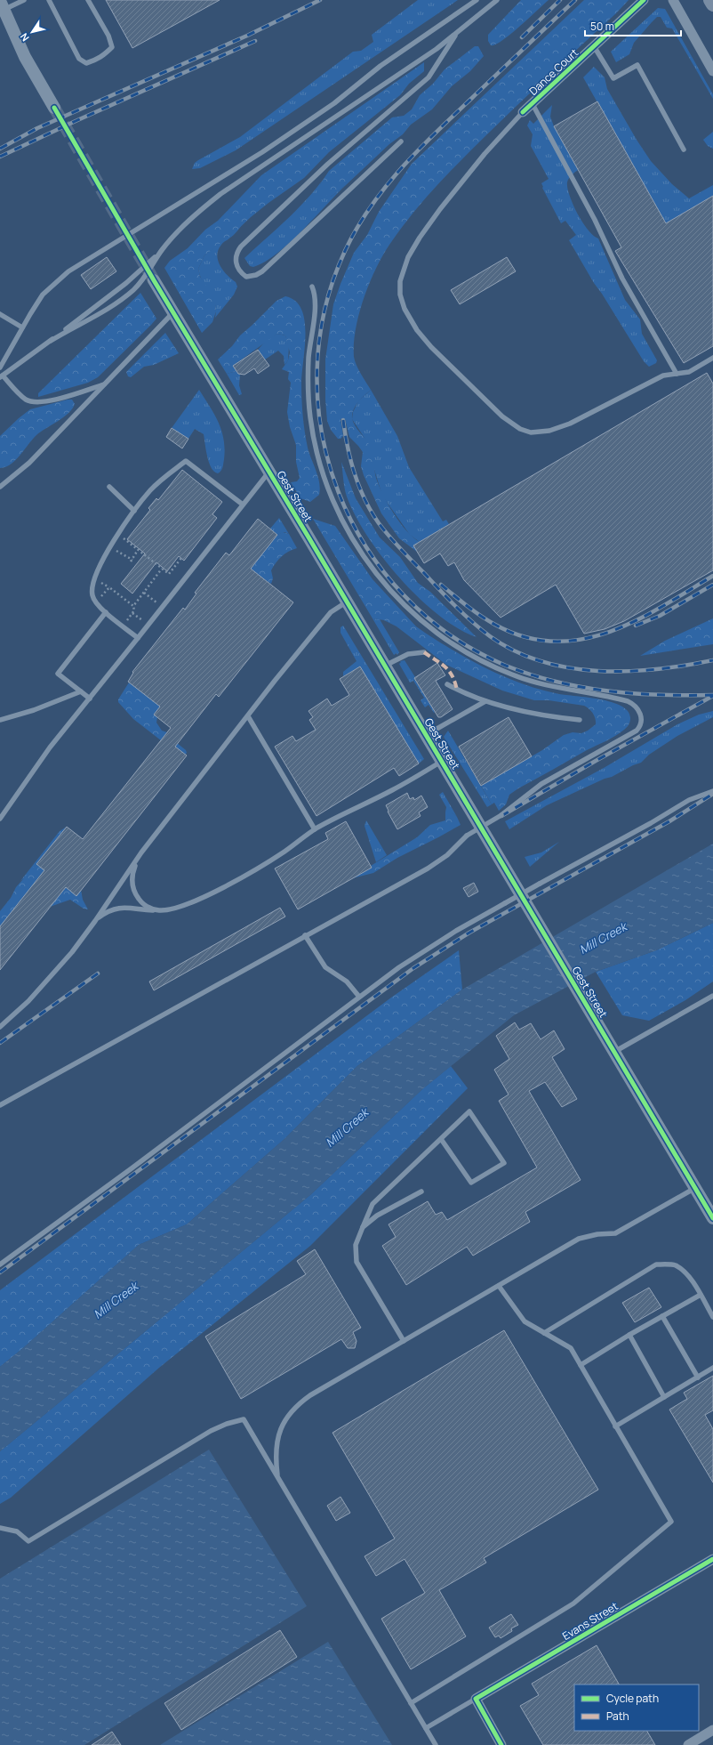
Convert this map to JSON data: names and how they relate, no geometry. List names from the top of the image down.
{
  "streets": {
    "street": ["Dance Court", "Gest Street", "Evans Street"]
  },
  "water": ["Mill Creek"],
  "legend": ["Cycle path", "Path"],
  "scale_bar": "50 m",
  "north": "bottom left"
}
